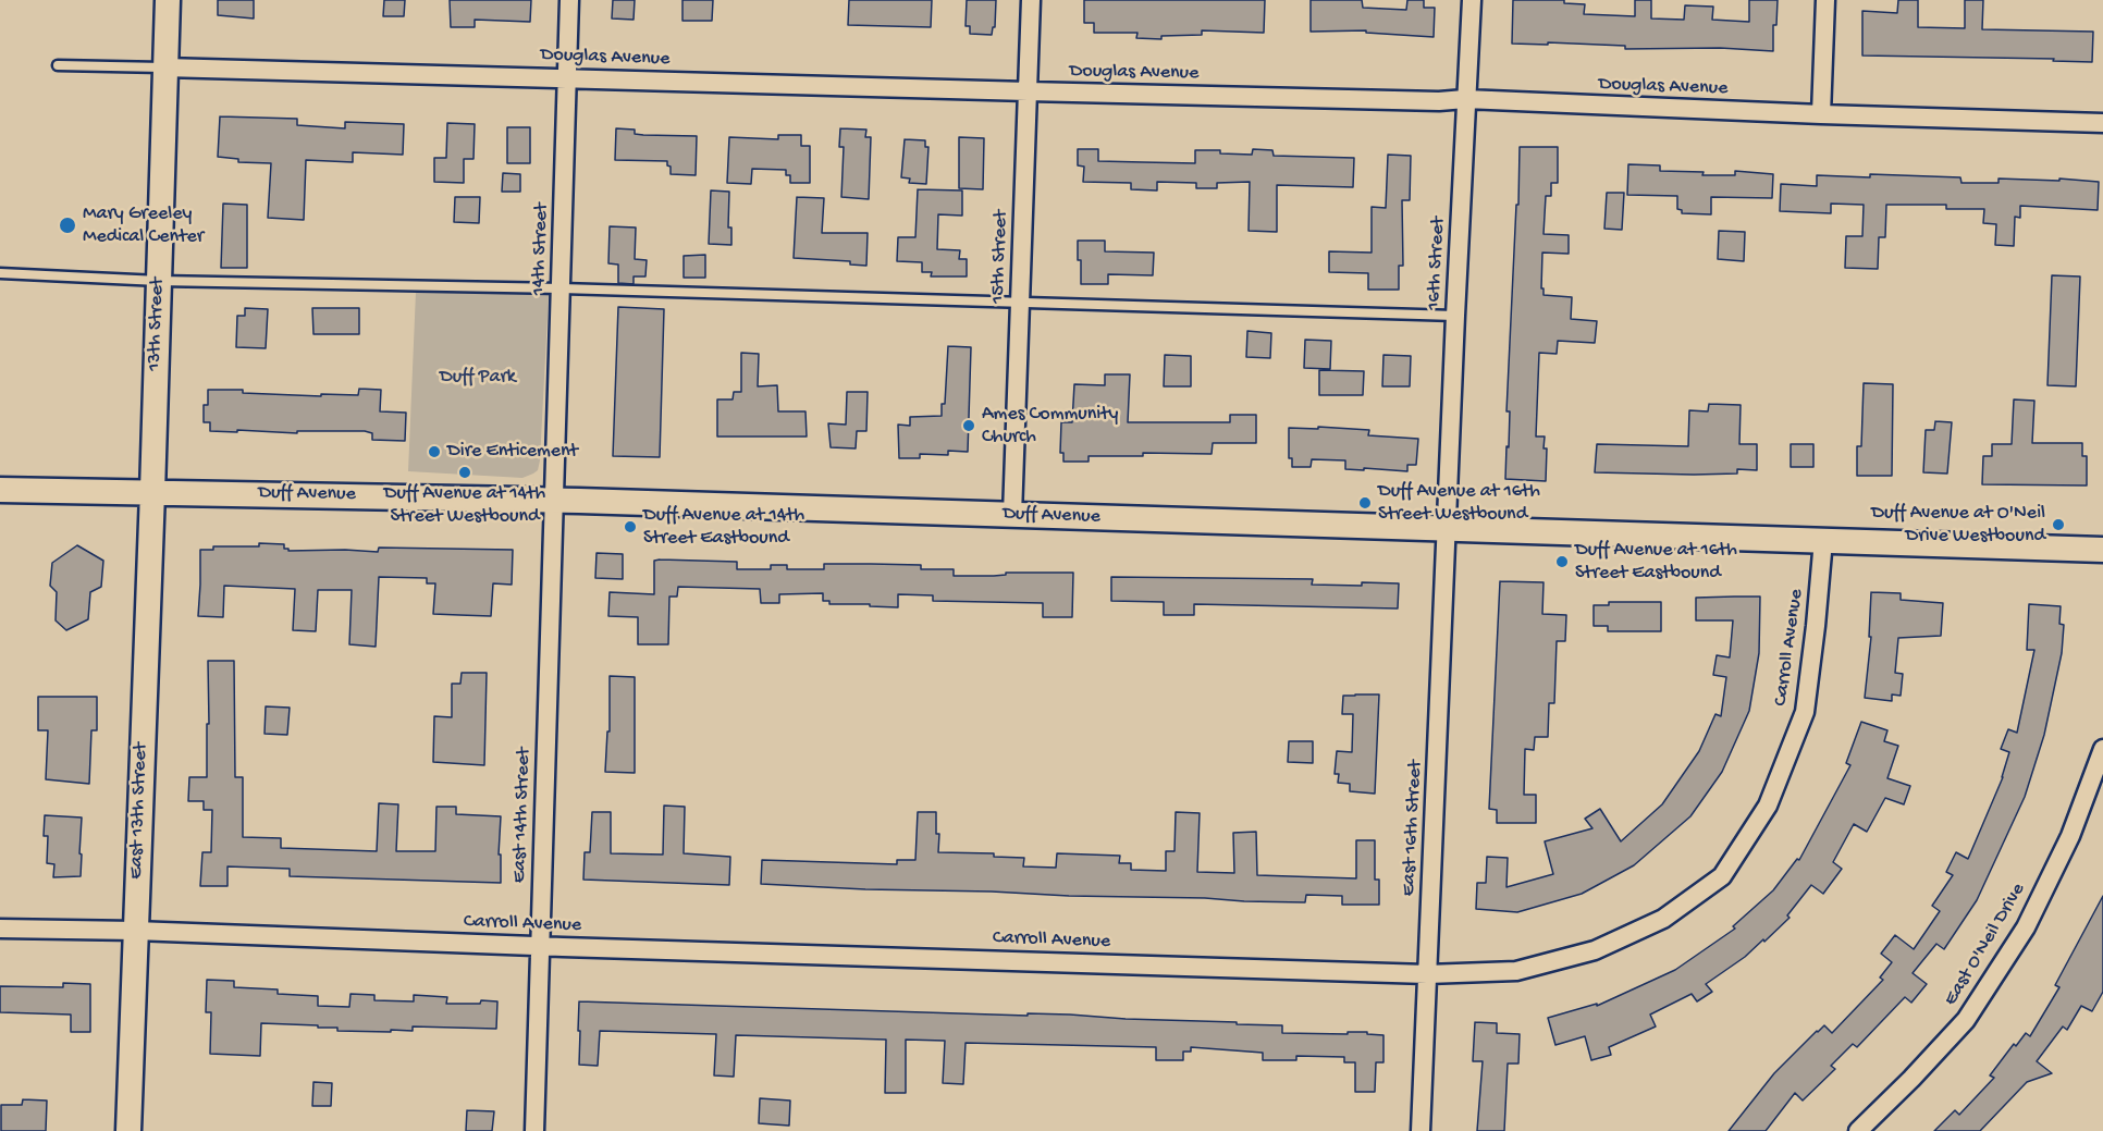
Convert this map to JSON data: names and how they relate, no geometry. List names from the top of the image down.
{
  "streets": {
    "main road": ["13th Street", "Duff Avenue", "East 13th Street"],
    "street": [
      "Douglas Avenue",
      "14th Street",
      "15th Street",
      "16th Street",
      "Carroll Avenue",
      "East 14th Street",
      "East 16th Street",
      "East O'Neil Drive"
    ]
  },
  "crossings": [
    ["Douglas Avenue", "14th Street"],
    ["Douglas Avenue", "15th Street"],
    ["Douglas Avenue", "16th Street"],
    ["Douglas Avenue", "13th Street"],
    ["14th Street", "Duff Avenue"],
    ["14th Street", "East 14th Street"],
    ["15th Street", "Duff Avenue"],
    ["16th Street", "Duff Avenue"],
    ["16th Street", "East 16th Street"],
    ["13th Street", "Duff Avenue"],
    ["13th Street", "East 13th Street"],
    ["Duff Avenue", "Carroll Avenue"],
    ["Duff Avenue", "East 13th Street"],
    ["Duff Avenue", "East 14th Street"],
    ["Duff Avenue", "East 16th Street"],
    ["Carroll Avenue", "East 13th Street"],
    ["Carroll Avenue", "East 14th Street"],
    ["Carroll Avenue", "East 16th Street"]
  ],
  "parks": ["Duff Park"],
  "places": [
    "Mary Greeley Medical Center",
    "Ames Community Church",
    "Dire Enticement",
    "Duff Avenue at 14th Street Westbound",
    "Duff Avenue at 16th Street Westbound",
    "Duff Avenue at O'Neil Drive Westbound",
    "Duff Avenue at 14th Street Eastbound",
    "Duff Avenue at 16th Street Eastbound"
  ]
}
